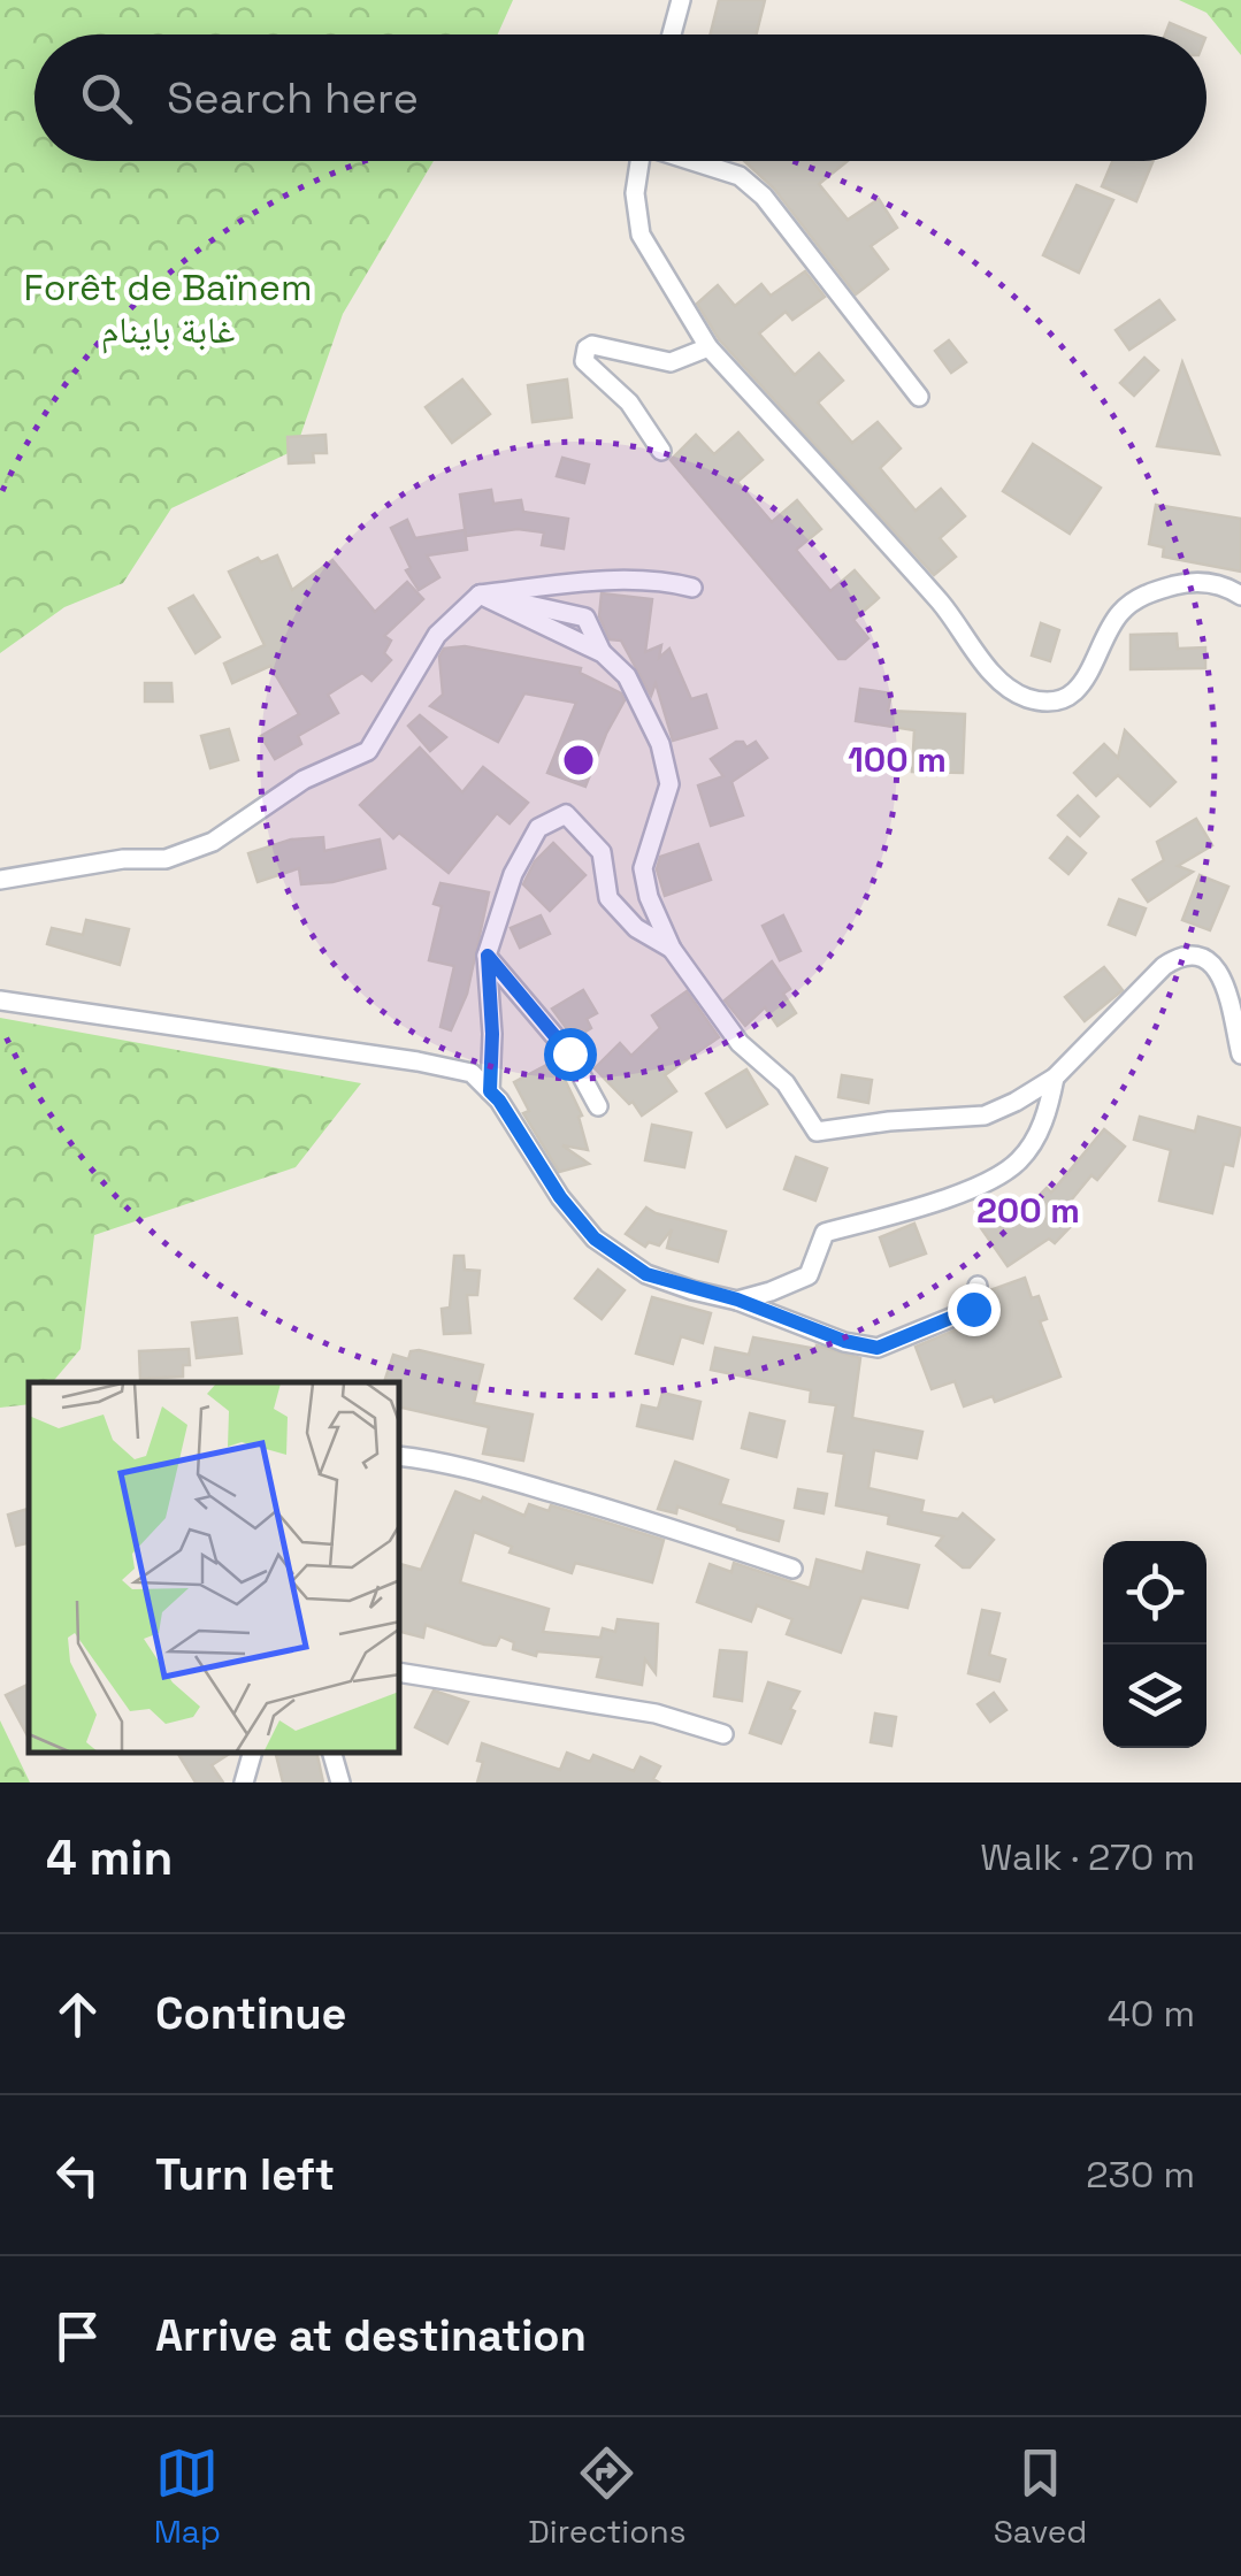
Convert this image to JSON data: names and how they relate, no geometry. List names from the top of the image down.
{
  "parks": ["Forêt de Baïnem غابة باينام"],
  "page": {
    "search": "Search here",
    "heading": ["4 min", "Walk · 270 m"],
    "list": [
      ["Continue", "40 m"],
      ["Turn left", "230 m"],
      "Arrive at destination"
    ],
    "nav": ["Map", "Directions", "Saved"]
  },
  "rings": ["100 m", "200 m"]
}
